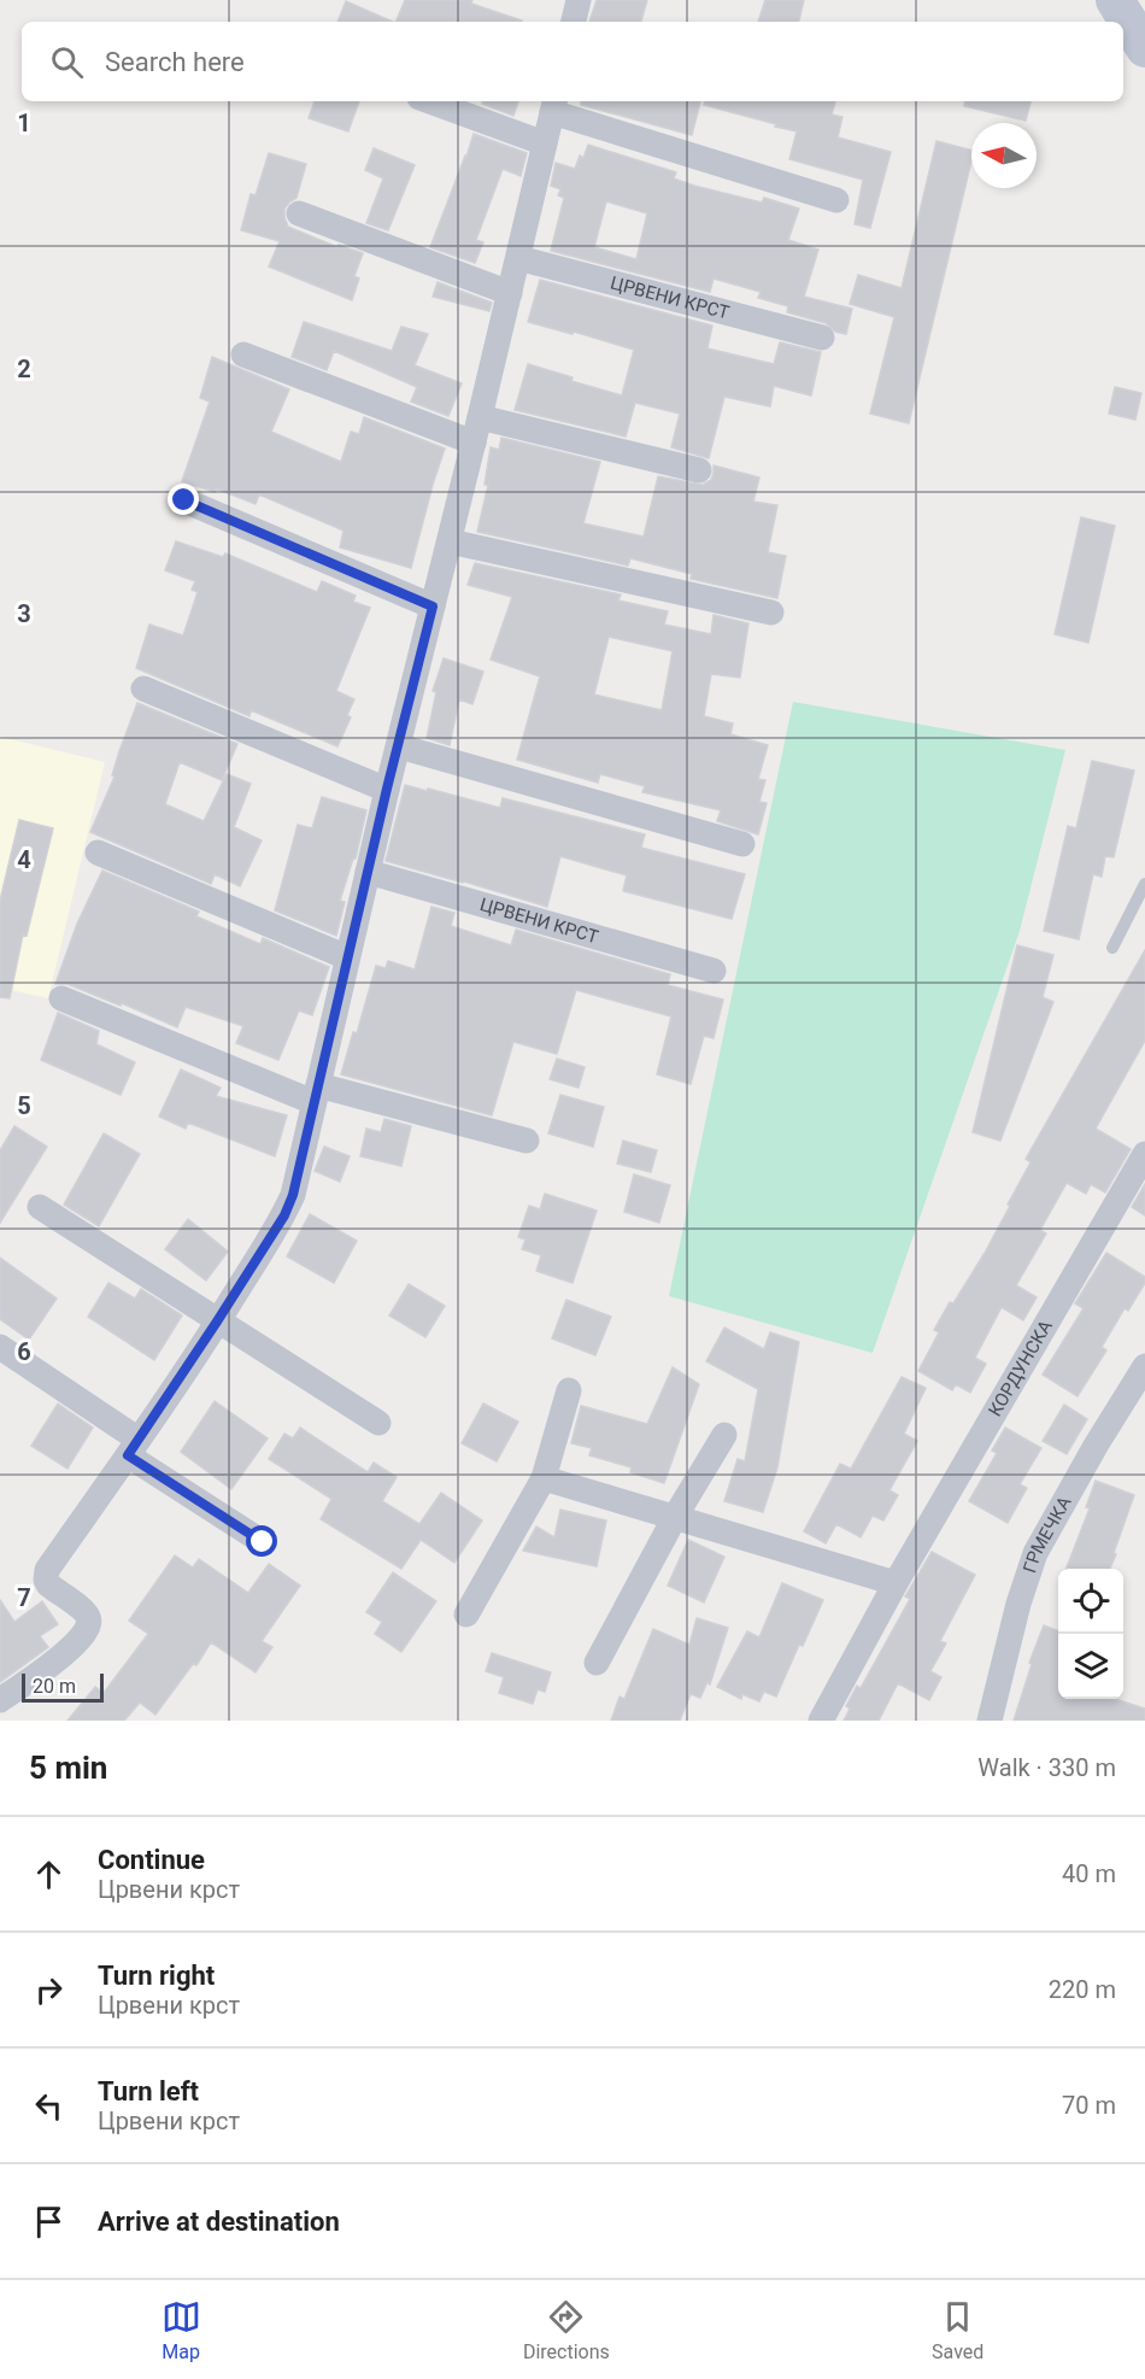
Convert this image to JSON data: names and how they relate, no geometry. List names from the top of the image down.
{
  "streets": {
    "street": ["ЦРВЕНИ КРСТ", "КОРДУНСКА", "ГРМЕЧКА"]
  },
  "scale_bar": "20 m",
  "north": "left",
  "page": {
    "search": "Search here",
    "scale": "20 m",
    "heading": ["5 min", "Walk · 330 m"],
    "list": [
      ["Continue", "Црвени крст", "40 m"],
      ["Turn right", "Црвени крст", "220 m"],
      ["Turn left", "Црвени крст", "70 m"],
      "Arrive at destination"
    ],
    "nav": ["Map", "Directions", "Saved"]
  },
  "grid": {
    "rows": [
      "1",
      "2",
      "3",
      "4",
      "5",
      "6",
      "7"
    ]
  }
}
